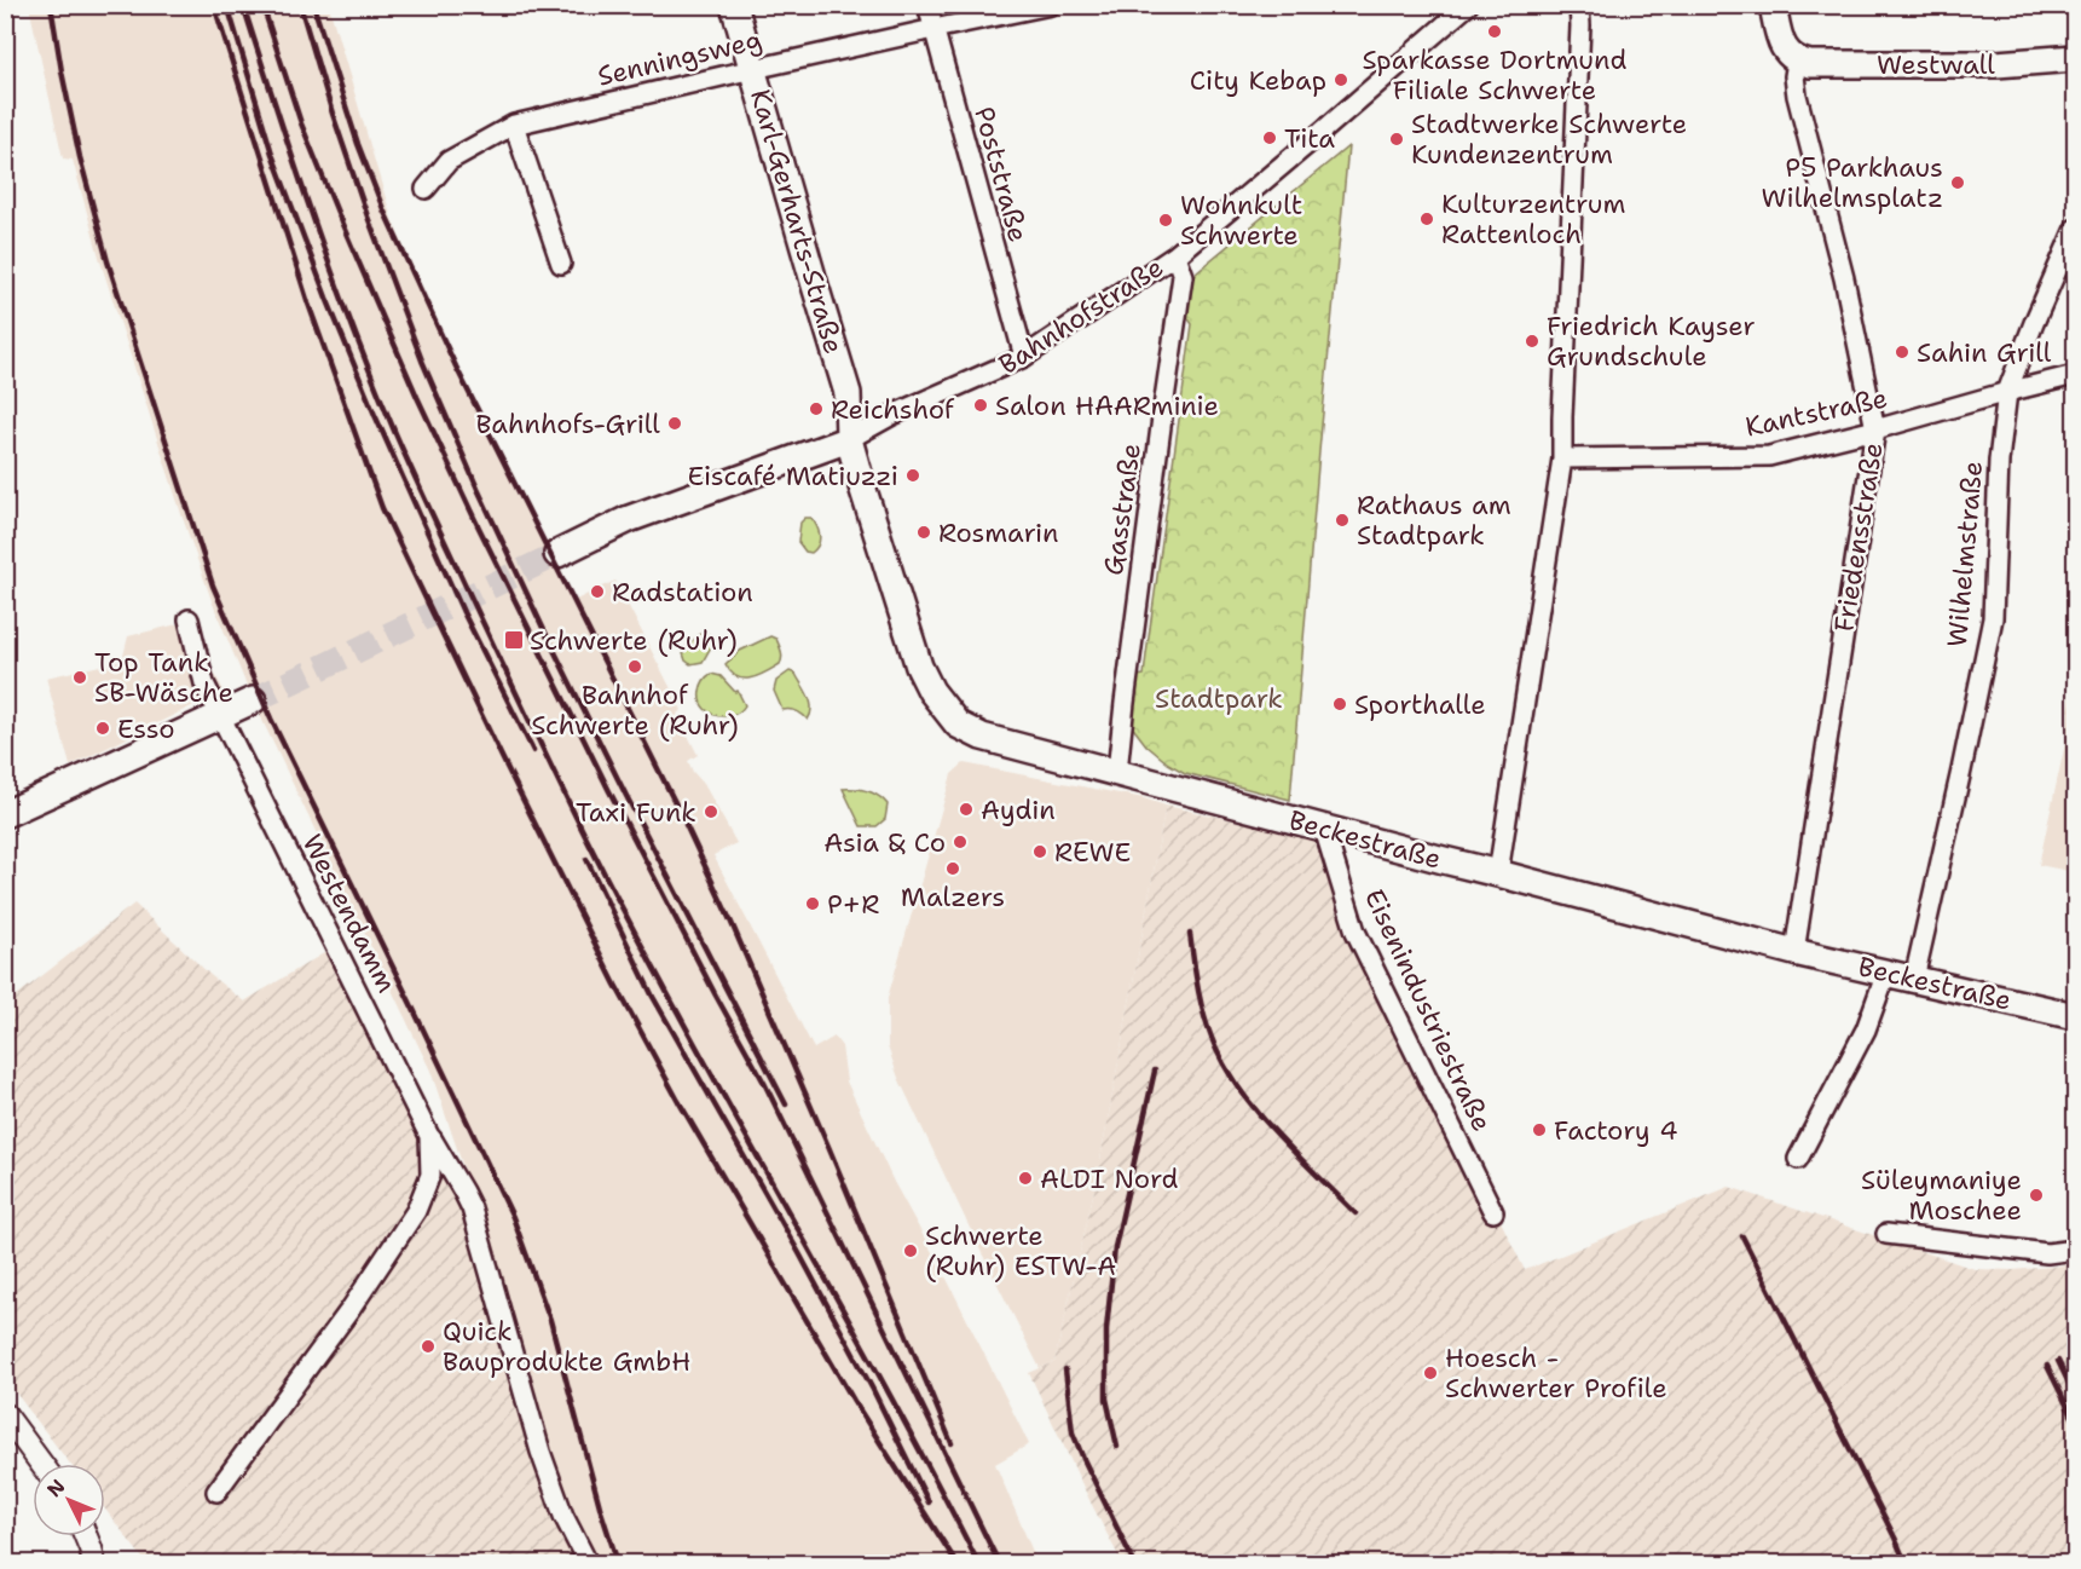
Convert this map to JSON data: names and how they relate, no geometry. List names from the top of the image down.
{
  "streets": {
    "main road": [
      "Westwall",
      "Karl-Gerharts-Straße",
      "Bahnhofstraße",
      "Beckestraße"
    ],
    "street": [
      "Senningsweg",
      "Poststraße",
      "Kantstraße",
      "Gasstraße",
      "Friedensstraße",
      "Wilhelmstraße",
      "Westendamm",
      "Eisenindustriestraße"
    ]
  },
  "crossings": [
    ["Senningsweg", "Poststraße"],
    ["Senningsweg", "Karl-Gerharts-Straße"],
    ["Westwall", "Friedensstraße"],
    ["Poststraße", "Bahnhofstraße"],
    ["Karl-Gerharts-Straße", "Bahnhofstraße"],
    ["Karl-Gerharts-Straße", "Beckestraße"],
    ["Bahnhofstraße", "Gasstraße"],
    ["Bahnhofstraße", "Beckestraße"],
    ["Kantstraße", "Friedensstraße"],
    ["Kantstraße", "Wilhelmstraße"],
    ["Gasstraße", "Beckestraße"],
    ["Friedensstraße", "Beckestraße"],
    ["Wilhelmstraße", "Beckestraße"],
    ["Beckestraße", "Eisenindustriestraße"]
  ],
  "parks": ["Stadtpark"],
  "places": {
    "other": [
      "Sparkasse Dortmund Filiale Schwerte",
      "City Kebap",
      "Tita",
      "Stadtwerke Schwerte Kundenzentrum",
      "P5 Parkhaus Wilhelmsplatz",
      "Kulturzentrum Rattenloch",
      "Wohnkult Schwerte",
      "Friedrich Kayser Grundschule",
      "Sahin Grill",
      "Salon HAARminie",
      "Reichshof",
      "Bahnhofs-Grill",
      "Eiscafé Matiuzzi",
      "Rathaus am Stadtpark",
      "Rosmarin",
      "Radstation",
      "Bahnhof Schwerte (Ruhr)",
      "Top Tank SB-Wäsche",
      "Sporthalle",
      "Esso",
      "Aydin",
      "Taxi Funk",
      "Asia & Co",
      "REWE",
      "Malzers",
      "P+R",
      "Factory 4",
      "ALDI Nord",
      "Süleymaniye Moschee",
      "Schwerte (Ruhr) ESTW-A",
      "Quick Bauprodukte GmbH",
      "Hoesch - Schwerter Profile"
    ],
    "transit": ["Schwerte (Ruhr)"]
  },
  "north": "top left"
}
